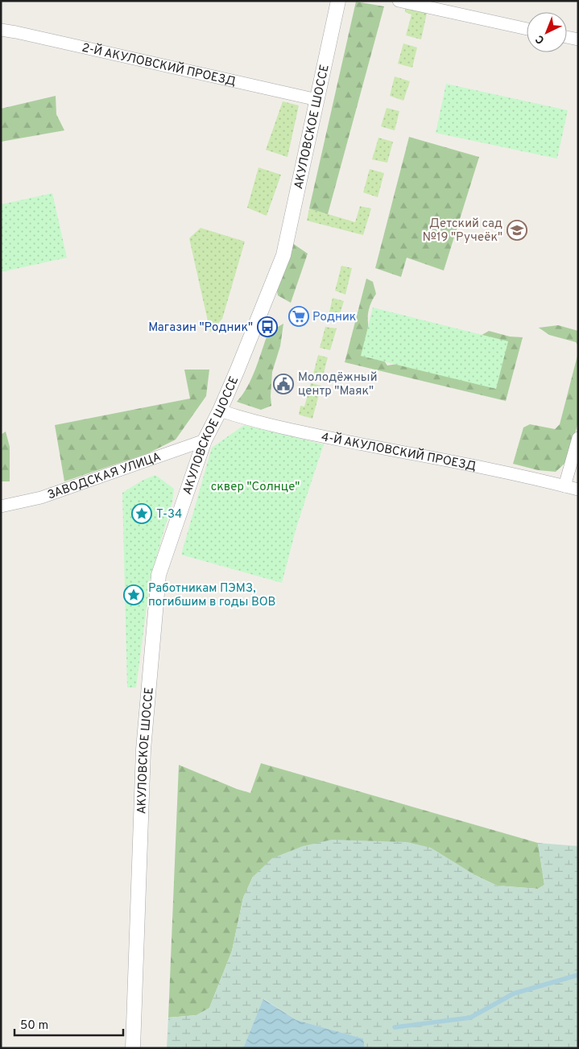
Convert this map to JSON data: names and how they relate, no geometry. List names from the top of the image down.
{
  "streets": {
    "street": [
      "2-Й АКУЛОВСКИЙ ПРОЕЗД",
      "АКУЛОВСКОЕ ШОССЕ",
      "4-Й АКУЛОВСКИЙ ПРОЕЗД",
      "ЗАВОДСКАЯ УЛИЦА"
    ]
  },
  "crossings": [
    ["2-Й АКУЛОВСКИЙ ПРОЕЗД", "АКУЛОВСКОЕ ШОССЕ"],
    ["АКУЛОВСКОЕ ШОССЕ", "4-Й АКУЛОВСКИЙ ПРОЕЗД"],
    ["АКУЛОВСКОЕ ШОССЕ", "ЗАВОДСКАЯ УЛИЦА"]
  ],
  "parks": ["сквер \"Солнце\""],
  "places": {
    "school or university": ["Детский сад №19 \"Ручеёк\""],
    "supermarket": ["Родник"],
    "bus stop": ["Магазин \"Родник\""],
    "public building": ["Молодёжный центр \"Маяк\""],
    "place": ["Т-34", "Работникам ПЭМЗ, погибшим в годы ВОВ"]
  },
  "scale_bar": "50 m",
  "north": "bottom left"
}
